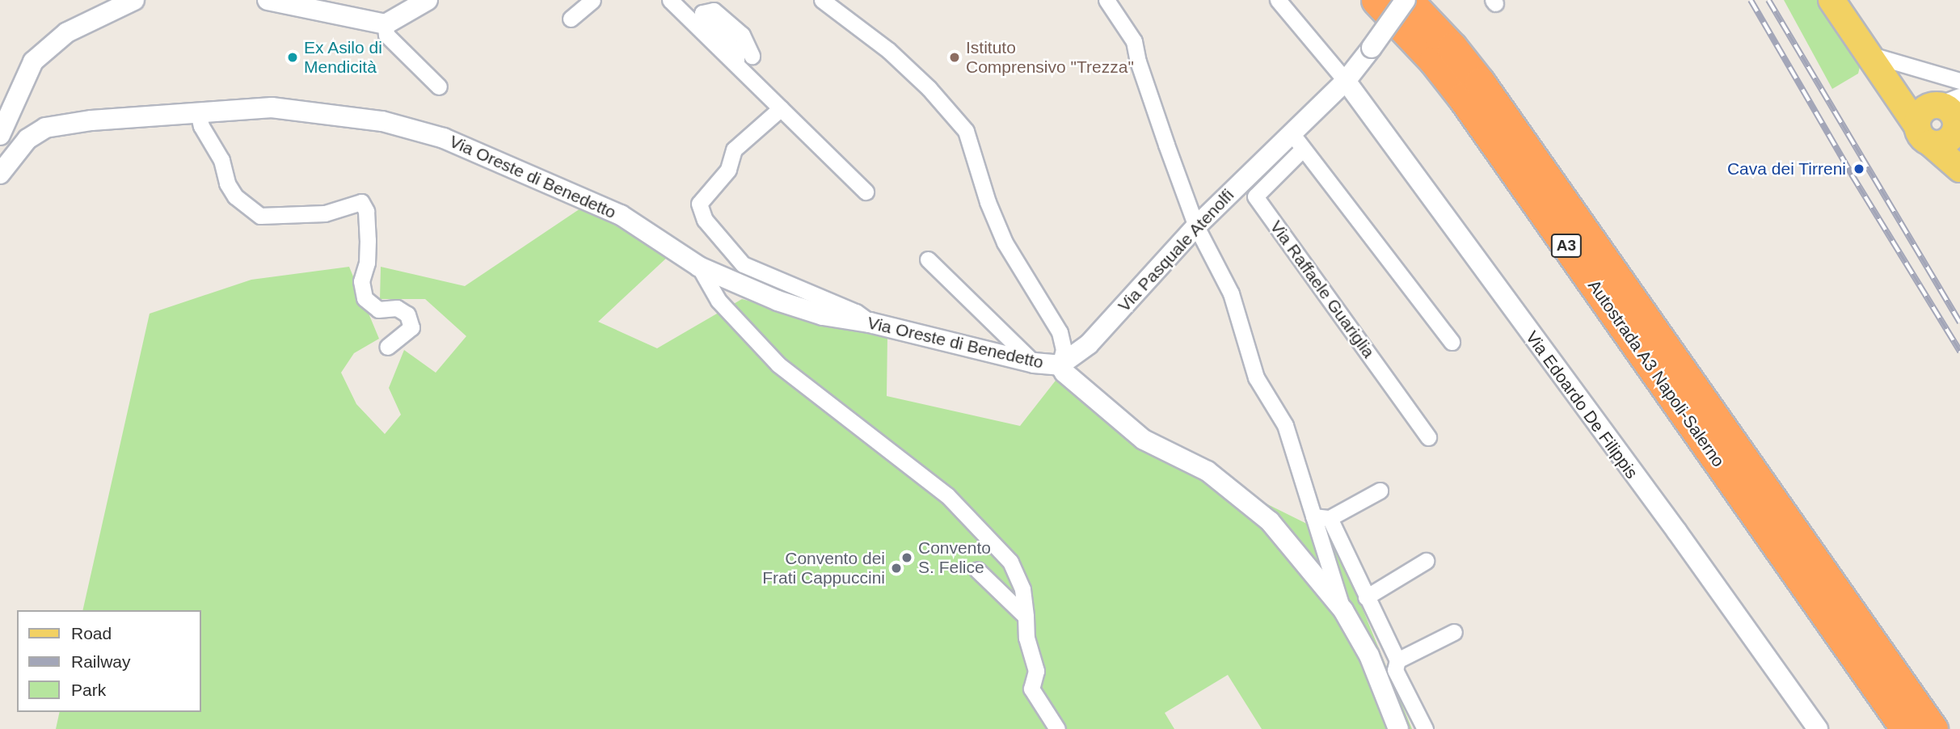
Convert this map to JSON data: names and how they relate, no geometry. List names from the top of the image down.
{
  "streets": {
    "highway": ["A3", "Autostrada A3 Napoli-Salerno"],
    "street": [
      "Via Oreste di Benedetto",
      "Via Pasquale Atenolfi",
      "Via Raffaele Guariglia",
      "Via Edoardo De Filippis"
    ]
  },
  "crossings": [
    ["Via Oreste di Benedetto", "Via Pasquale Atenolfi"],
    ["Via Pasquale Atenolfi", "Autostrada A3 Napoli-Salerno"],
    ["Via Pasquale Atenolfi", "Via Edoardo De Filippis"]
  ],
  "places": [
    "Ex Asilo di Mendicità",
    "Istituto Comprensivo \"Trezza\"",
    "Cava dei Tirreni",
    "Convento S. Felice",
    "Convento dei Frati Cappuccini"
  ],
  "legend": ["Road", "Railway", "Park"]
}
